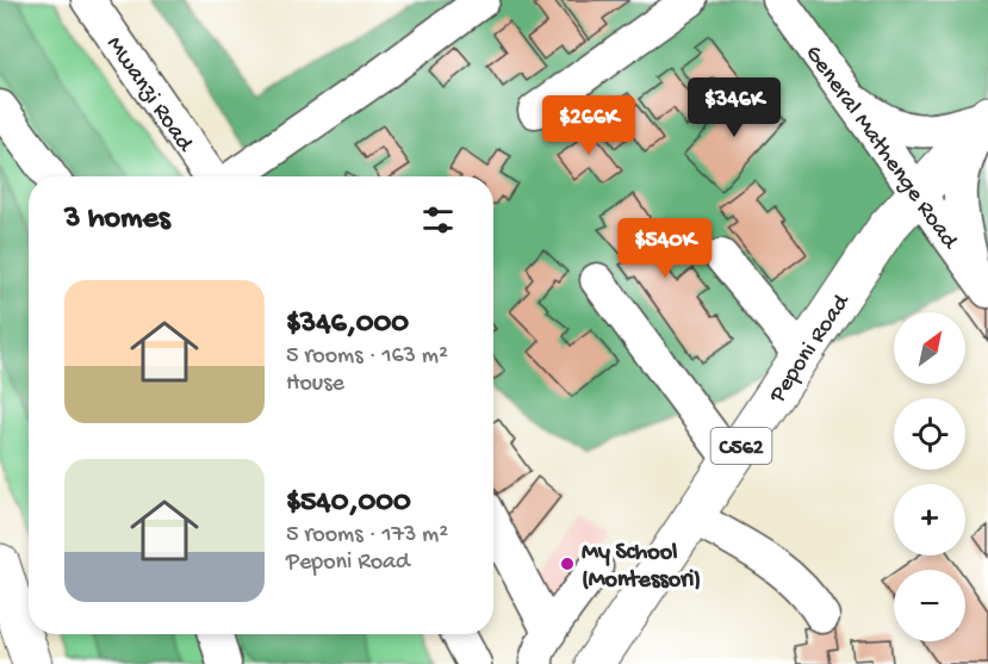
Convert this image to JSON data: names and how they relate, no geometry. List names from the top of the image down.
{
  "streets": {
    "main road": ["Peponi Road", "C562"],
    "street": ["Mwanzi Road", "General Mathenge Road"]
  },
  "crossings": [
    ["General Mathenge Road", "Peponi Road"]
  ],
  "places": ["My School (Montessori)"],
  "north": "top right",
  "page": {
    "price": ["$346K", "$266K", "$540K"],
    "heading": "3 homes",
    "list": [
      {
        "name": "$346,000",
        "note": "5 rooms · 163 m² · House"
      },
      {
        "name": "$540,000",
        "note": "5 rooms · 173 m² · Peponi Road"
      }
    ],
    "map_buttons": ["+", "−"]
  }
}
